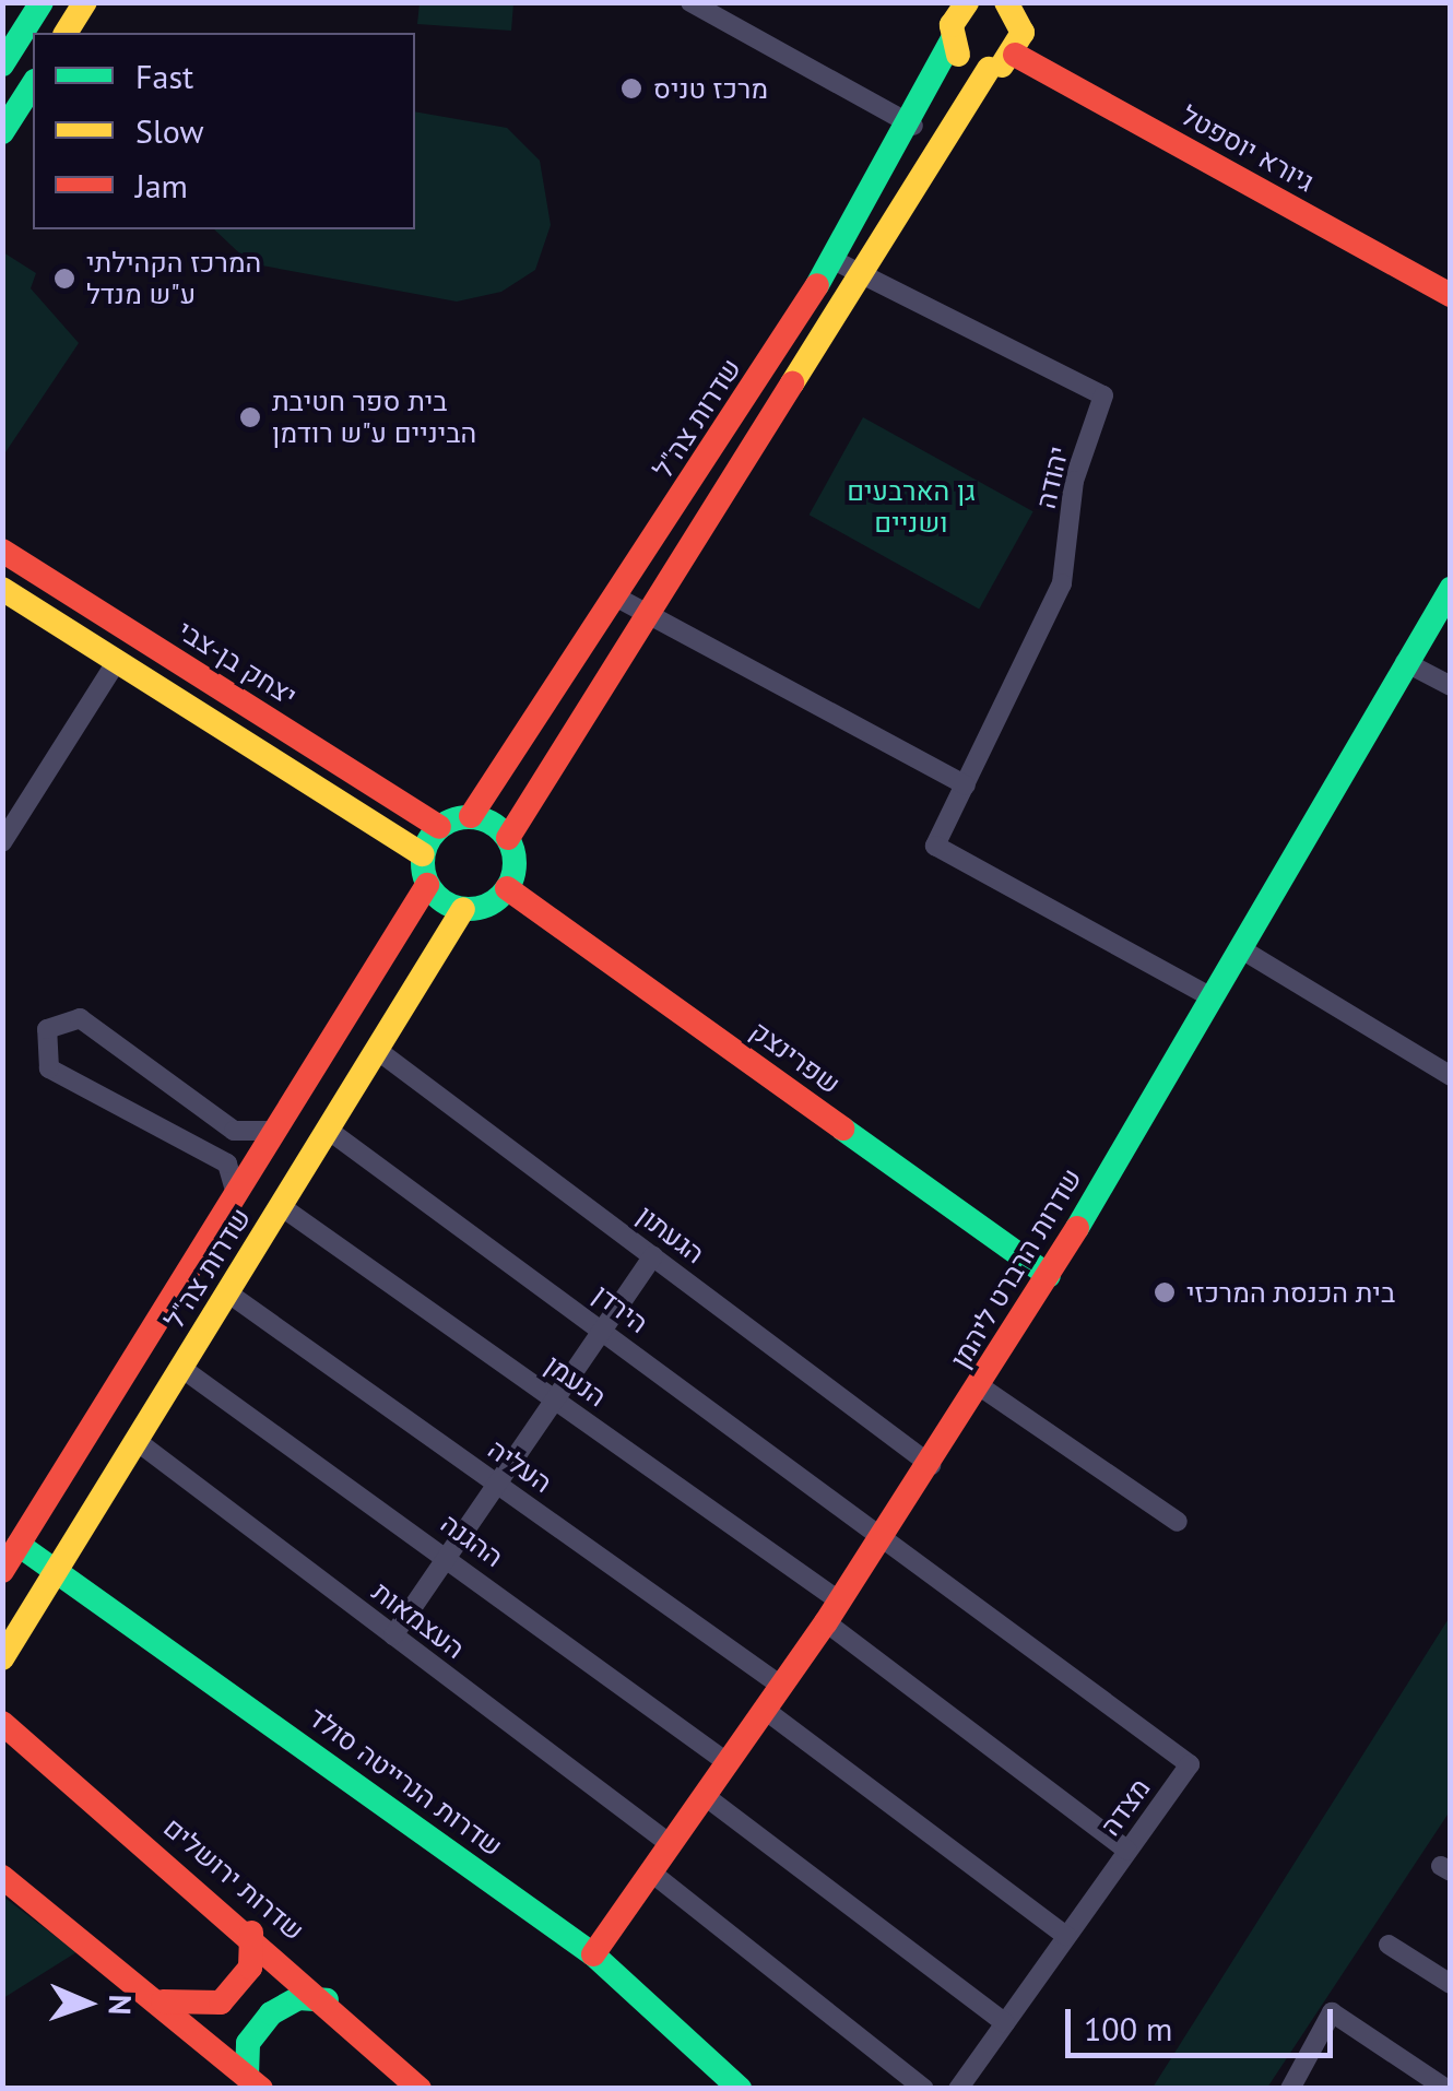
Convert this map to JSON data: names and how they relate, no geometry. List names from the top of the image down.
{
  "streets": {
    "street": [
      "גיורא יוספטל",
      "שדרות צה\"ל",
      "יהודה",
      "יצחק בן-צבי",
      "שפרינצק",
      "הגעתון",
      "שדרות הרברט ליהמן",
      "הירדן",
      "הנעמן",
      "העליה",
      "ההגנה",
      "העצמאות",
      "שדרות הנרייטה סולד",
      "מצדה",
      "שדרות ירושלים"
    ]
  },
  "crossings": [
    ["שדרות צה\"ל", "יהודה"],
    ["שדרות צה\"ל", "יצחק בן-צבי"],
    ["שדרות צה\"ל", "שפרינצק"],
    ["שדרות צה\"ל", "הגעתון"],
    ["שדרות צה\"ל", "הירדן"],
    ["שדרות צה\"ל", "הנעמן"],
    ["שדרות צה\"ל", "העליה"],
    ["שדרות צה\"ל", "ההגנה"],
    ["שדרות צה\"ל", "העצמאות"],
    ["שדרות צה\"ל", "שדרות הנרייטה סולד"],
    ["יהודה", "שדרות הרברט ליהמן"],
    ["יצחק בן-צבי", "שפרינצק"],
    ["שפרינצק", "שדרות הרברט ליהמן"],
    ["הגעתון", "שדרות הרברט ליהמן"],
    ["שדרות הרברט ליהמן", "הירדן"],
    ["שדרות הרברט ליהמן", "הנעמן"],
    ["שדרות הרברט ליהמן", "העליה"],
    ["שדרות הרברט ליהמן", "ההגנה"],
    ["שדרות הרברט ליהמן", "העצמאות"],
    ["שדרות הרברט ליהמן", "שדרות הנרייטה סולד"],
    ["שדרות הרברט ליהמן", "מצדה"],
    ["הירדן", "מצדה"],
    ["הנעמן", "מצדה"]
  ],
  "parks": ["גן הארבעים ושניים"],
  "places": [
    "מרכז טניס",
    "המרכז הקהילתי ע\"ש מנדל",
    "בית ספר חטיבת הביניים ע\"ש רודמן",
    "בית הכנסת המרכזי"
  ],
  "legend": ["Fast", "Slow", "Jam"],
  "scale_bar": "100 m",
  "north": "right"
}
